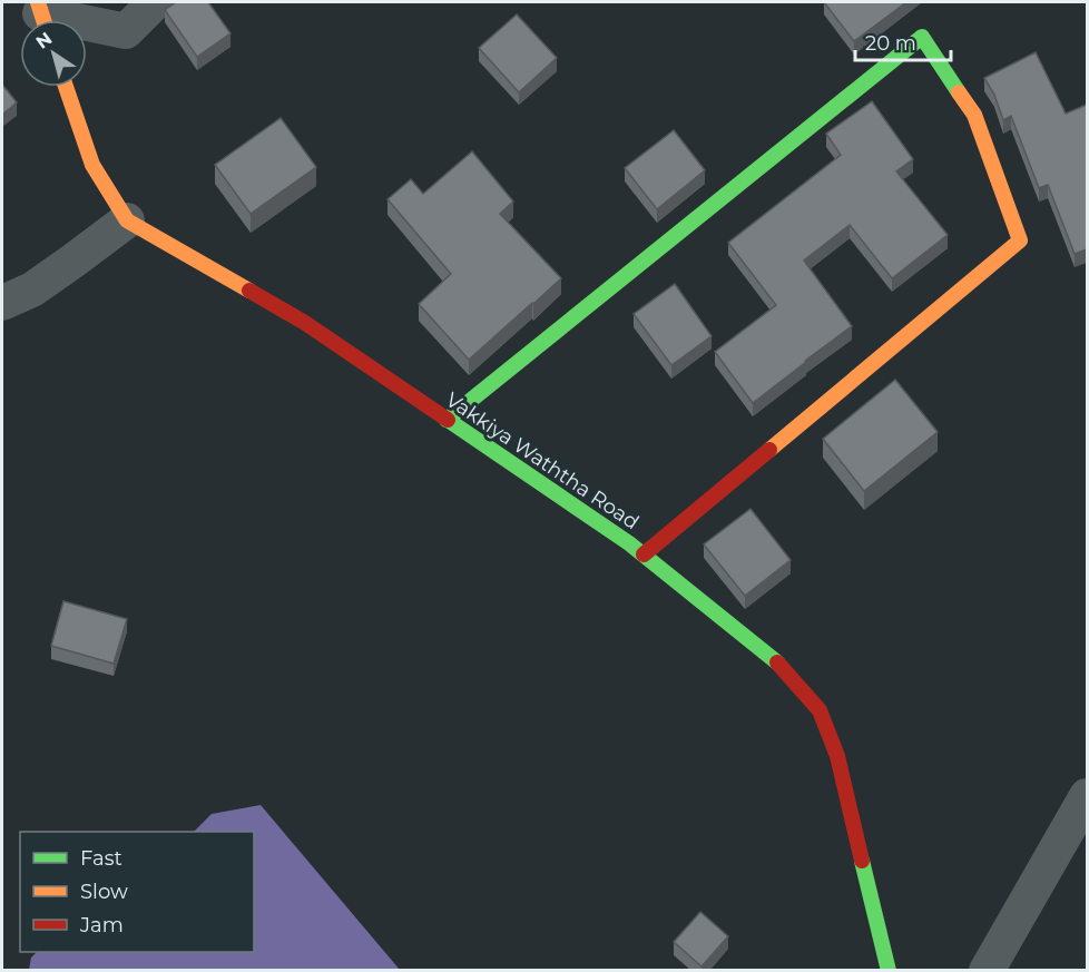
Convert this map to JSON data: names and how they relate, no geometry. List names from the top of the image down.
{
  "streets": {
    "street": ["Vakkiya Waththa Road"]
  },
  "legend": ["Fast", "Slow", "Jam"],
  "scale_bar": "20 m",
  "north": "top left"
}
